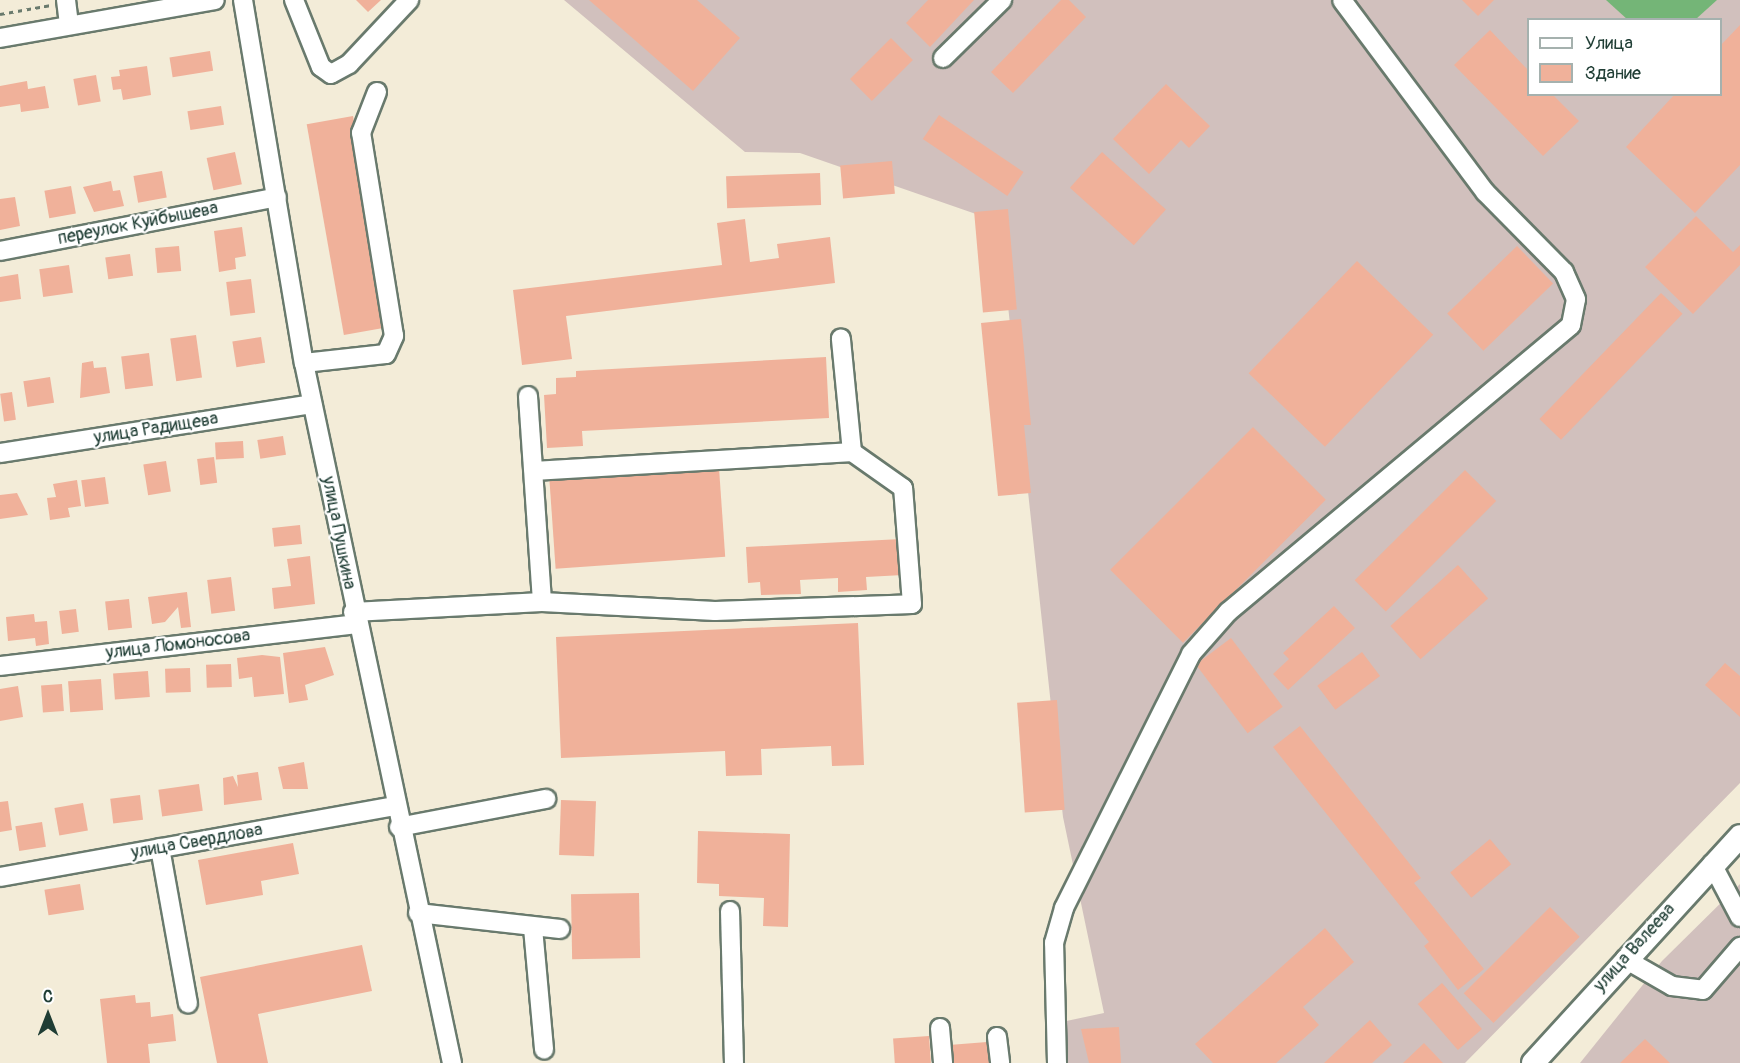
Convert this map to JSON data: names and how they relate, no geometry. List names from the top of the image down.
{
  "streets": {
    "main road": ["улица Валеева"],
    "street": [
      "переулок Куйбышева",
      "улица Радищева",
      "улица Пушкина",
      "улица Ломоносова",
      "улица Свердлова"
    ]
  },
  "crossings": [
    ["переулок Куйбышева", "улица Пушкина"],
    ["улица Радищева", "улица Пушкина"],
    ["улица Пушкина", "улица Ломоносова"],
    ["улица Пушкина", "улица Свердлова"]
  ],
  "legend": ["Улица", "Здание"],
  "north": "top"
}
